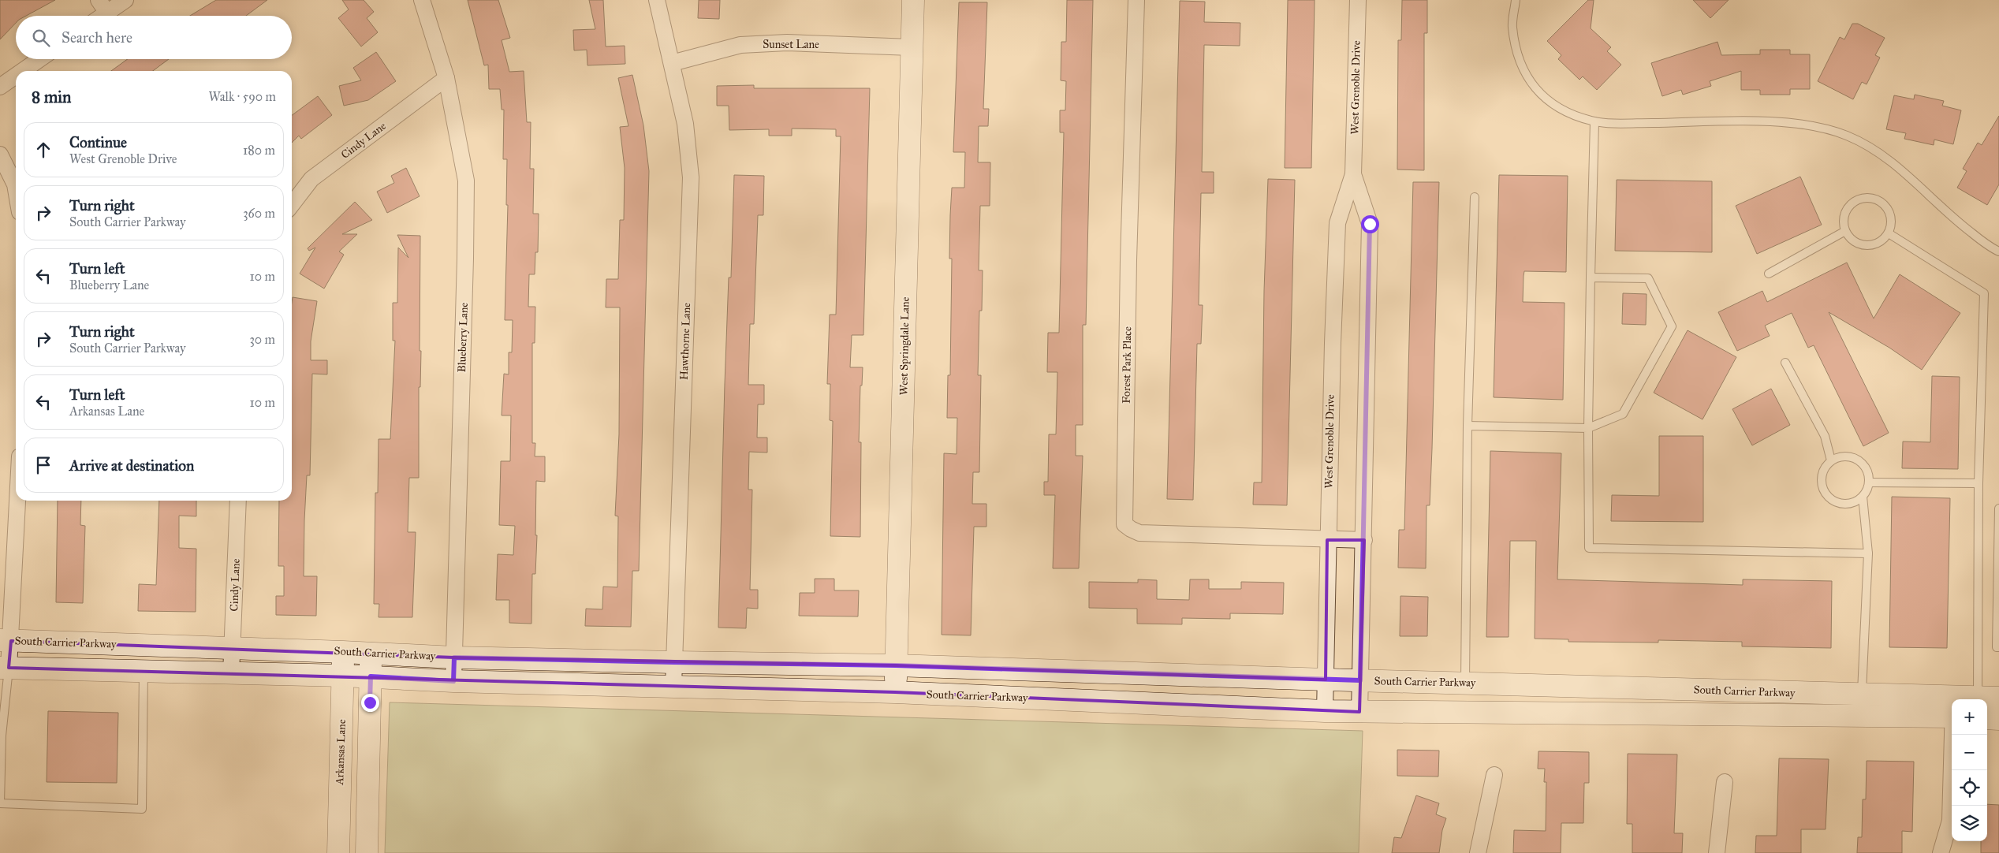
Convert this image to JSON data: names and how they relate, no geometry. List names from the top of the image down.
{
  "streets": {
    "main road": ["West Springdale Lane", "South Carrier Parkway", "Arkansas Lane"],
    "street": [
      "Sunset Lane",
      "West Grenoble Drive",
      "Cindy Lane",
      "Blueberry Lane",
      "Hawthorne Lane",
      "Forest Park Place"
    ]
  },
  "crossings": [
    ["Sunset Lane", "Hawthorne Lane"],
    ["Sunset Lane", "West Springdale Lane"],
    ["West Grenoble Drive", "Forest Park Place"],
    ["West Grenoble Drive", "South Carrier Parkway"],
    ["Cindy Lane", "Blueberry Lane"],
    ["Cindy Lane", "South Carrier Parkway"],
    ["Blueberry Lane", "South Carrier Parkway"],
    ["Hawthorne Lane", "South Carrier Parkway"],
    ["West Springdale Lane", "South Carrier Parkway"],
    ["South Carrier Parkway", "Arkansas Lane"]
  ],
  "page": {
    "search": "Search here",
    "heading": ["8 min", "Walk · 590 m"],
    "list": [
      ["Continue", "West Grenoble Drive", "180 m"],
      ["Turn right", "South Carrier Parkway", "360 m"],
      ["Turn left", "Blueberry Lane", "10 m"],
      ["Turn right", "South Carrier Parkway", "30 m"],
      ["Turn left", "Arkansas Lane", "10 m"],
      "Arrive at destination"
    ],
    "map_buttons": ["+", "−"]
  }
}
